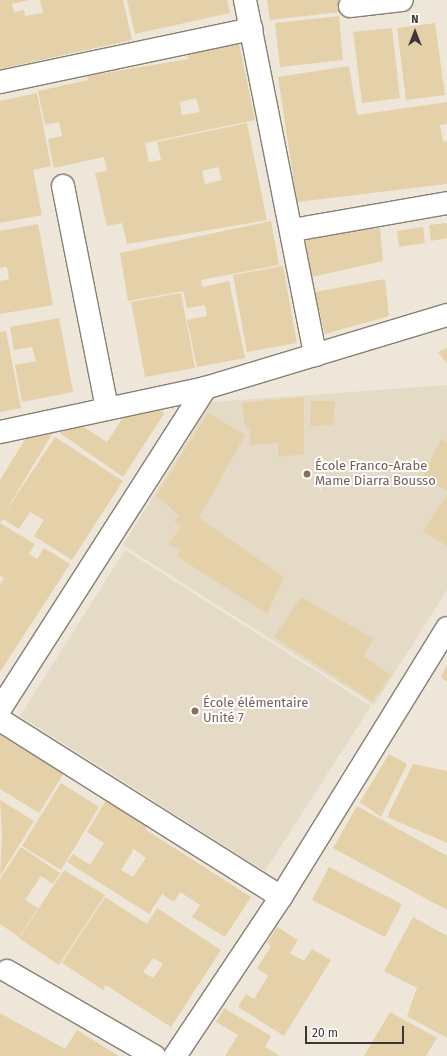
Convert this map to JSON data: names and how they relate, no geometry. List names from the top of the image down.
{
  "places": ["École Franco-Arabe Mame Diarra Bousso", "École élémentaire Unité 7"],
  "scale_bar": "20 m",
  "north": "top"
}
